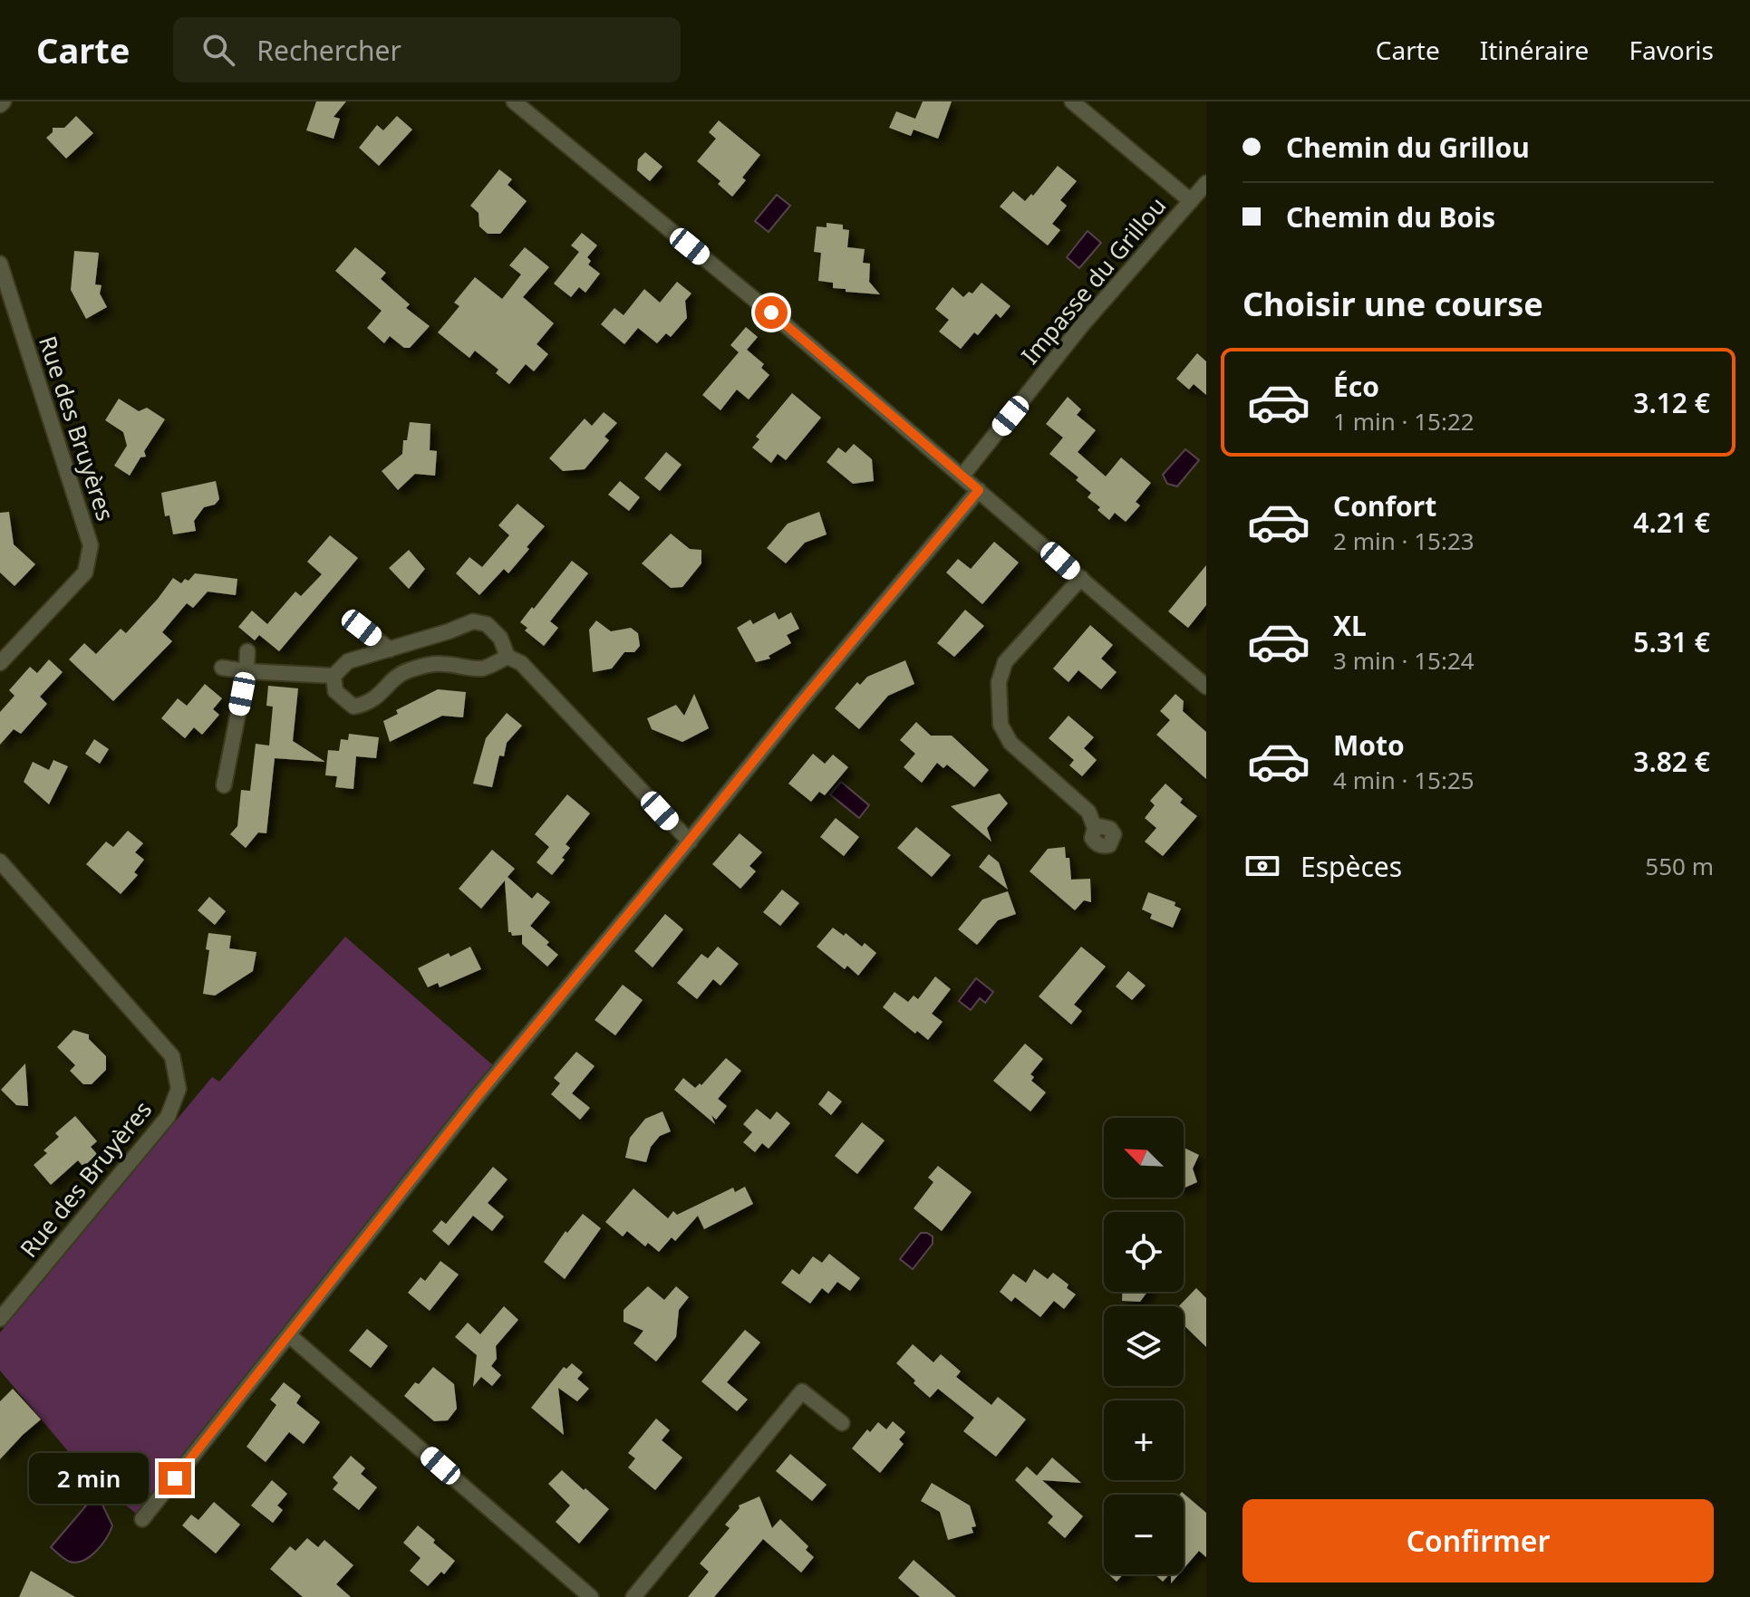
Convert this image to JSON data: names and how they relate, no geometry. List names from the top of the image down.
{
  "streets": {
    "street": ["Impasse du Grillou", "Rue des Bruyères"]
  },
  "north": "top left",
  "page": {
    "header": "Carte",
    "search": "Rechercher",
    "nav": ["Carte", "Itinéraire", "Favoris"],
    "banner": ["Chemin du Grillou", "Chemin du Bois"],
    "heading": "Choisir une course",
    "list": [
      {
        "name": "Éco",
        "note": "1 min · 15:22",
        "value": "3.12 €"
      },
      {
        "name": "Confort",
        "note": "2 min · 15:23",
        "value": "4.21 €"
      },
      {
        "name": "XL",
        "note": "3 min · 15:24",
        "value": "5.31 €"
      },
      {
        "name": "Moto",
        "note": "4 min · 15:25",
        "value": "3.82 €"
      }
    ],
    "pay": ["Espèces", "550 m"],
    "map_buttons": ["+", "−"],
    "bubble": "2 min",
    "buttons": "Confirmer"
  }
}
